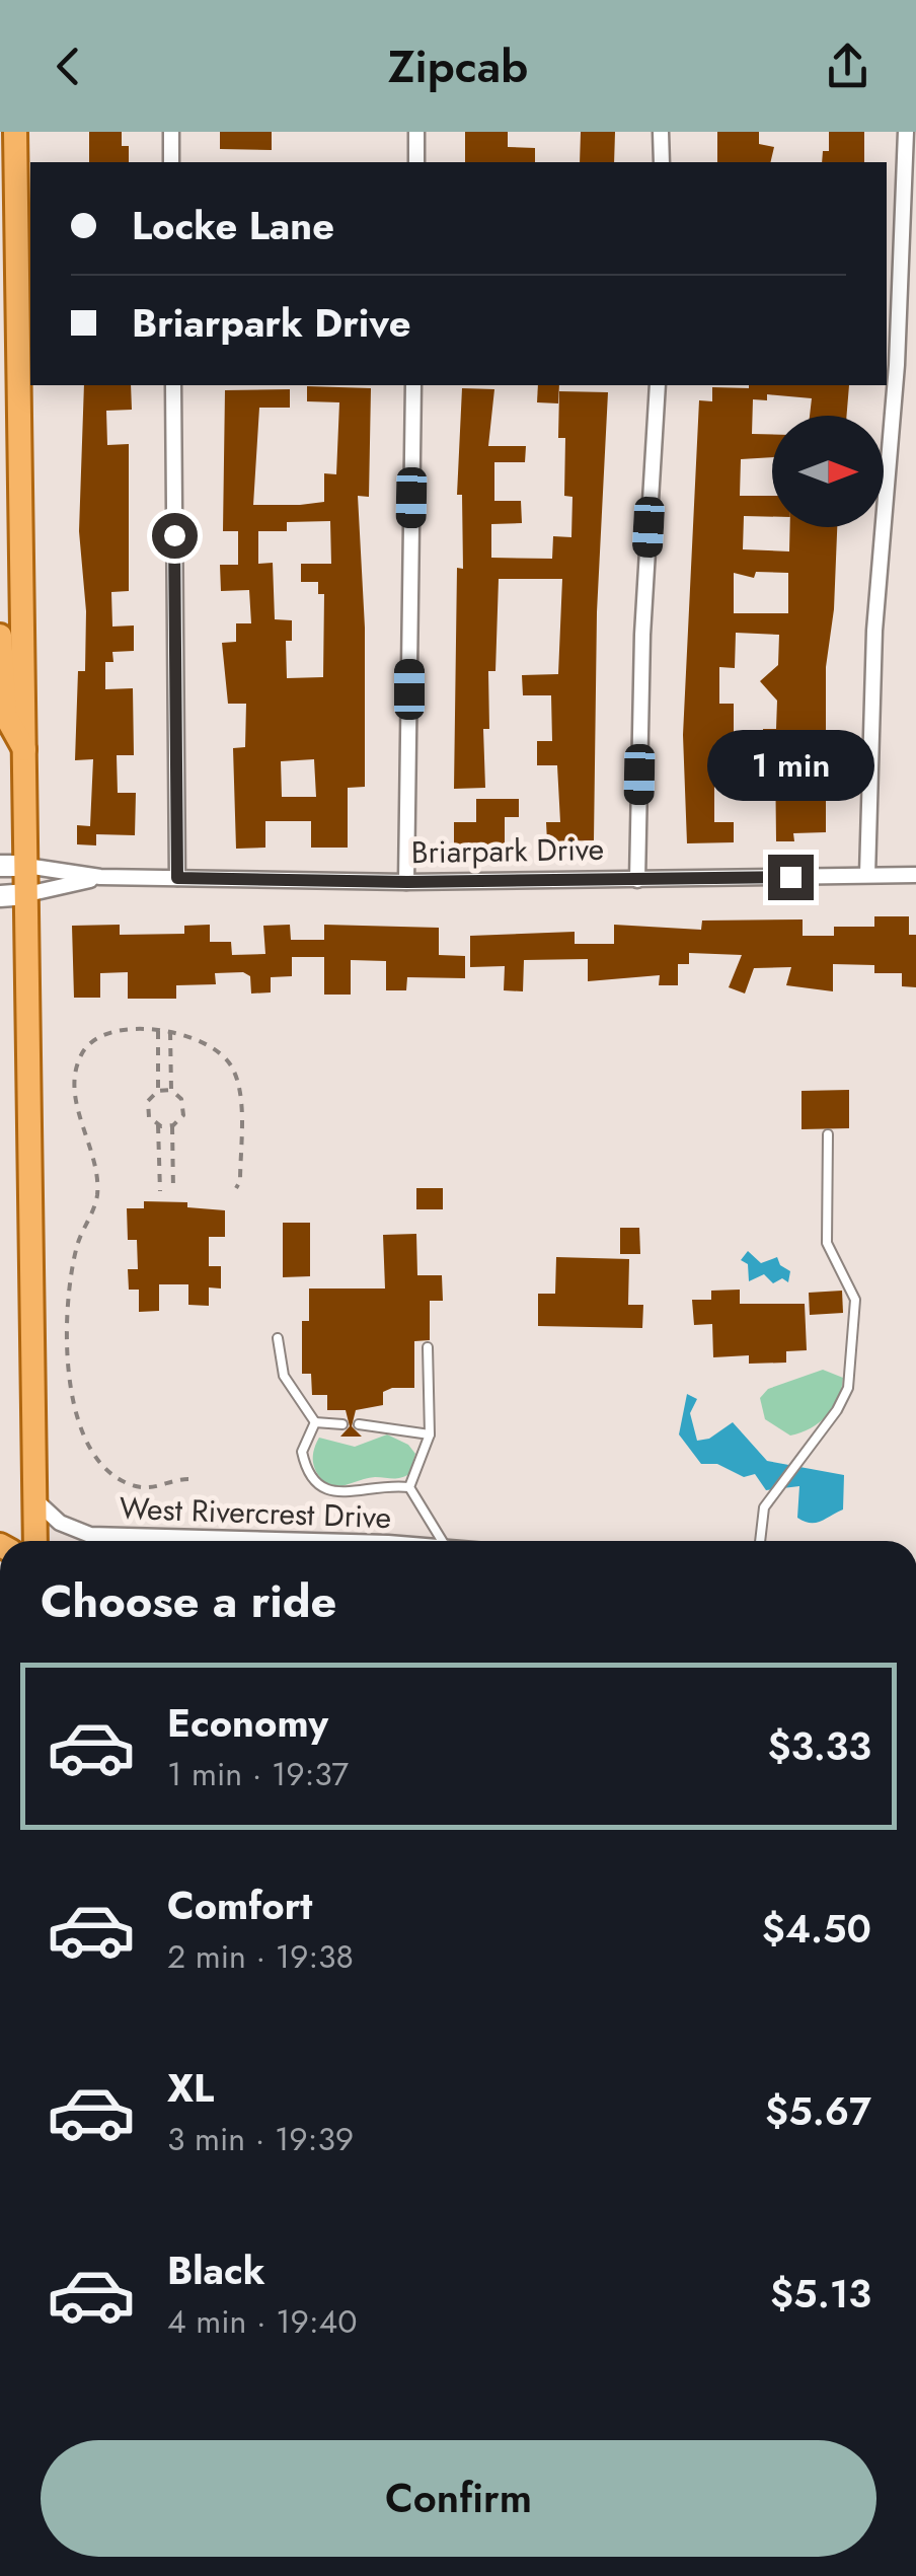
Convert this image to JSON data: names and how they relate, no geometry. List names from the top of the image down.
{
  "streets": {
    "street": ["Briarpark Drive", "West Rivercrest Drive"]
  },
  "north": "right",
  "page": {
    "header": "Zipcab",
    "banner": ["Locke Lane", "Briarpark Drive"],
    "bubble": "1 min",
    "heading": "Choose a ride",
    "list": [
      {
        "name": "Economy",
        "note": "1 min · 19:37",
        "value": "$3.33"
      },
      {
        "name": "Comfort",
        "note": "2 min · 19:38",
        "value": "$4.50"
      },
      {
        "name": "XL",
        "note": "3 min · 19:39",
        "value": "$5.67"
      },
      {
        "name": "Black",
        "note": "4 min · 19:40",
        "value": "$5.13"
      }
    ],
    "buttons": "Confirm"
  }
}
